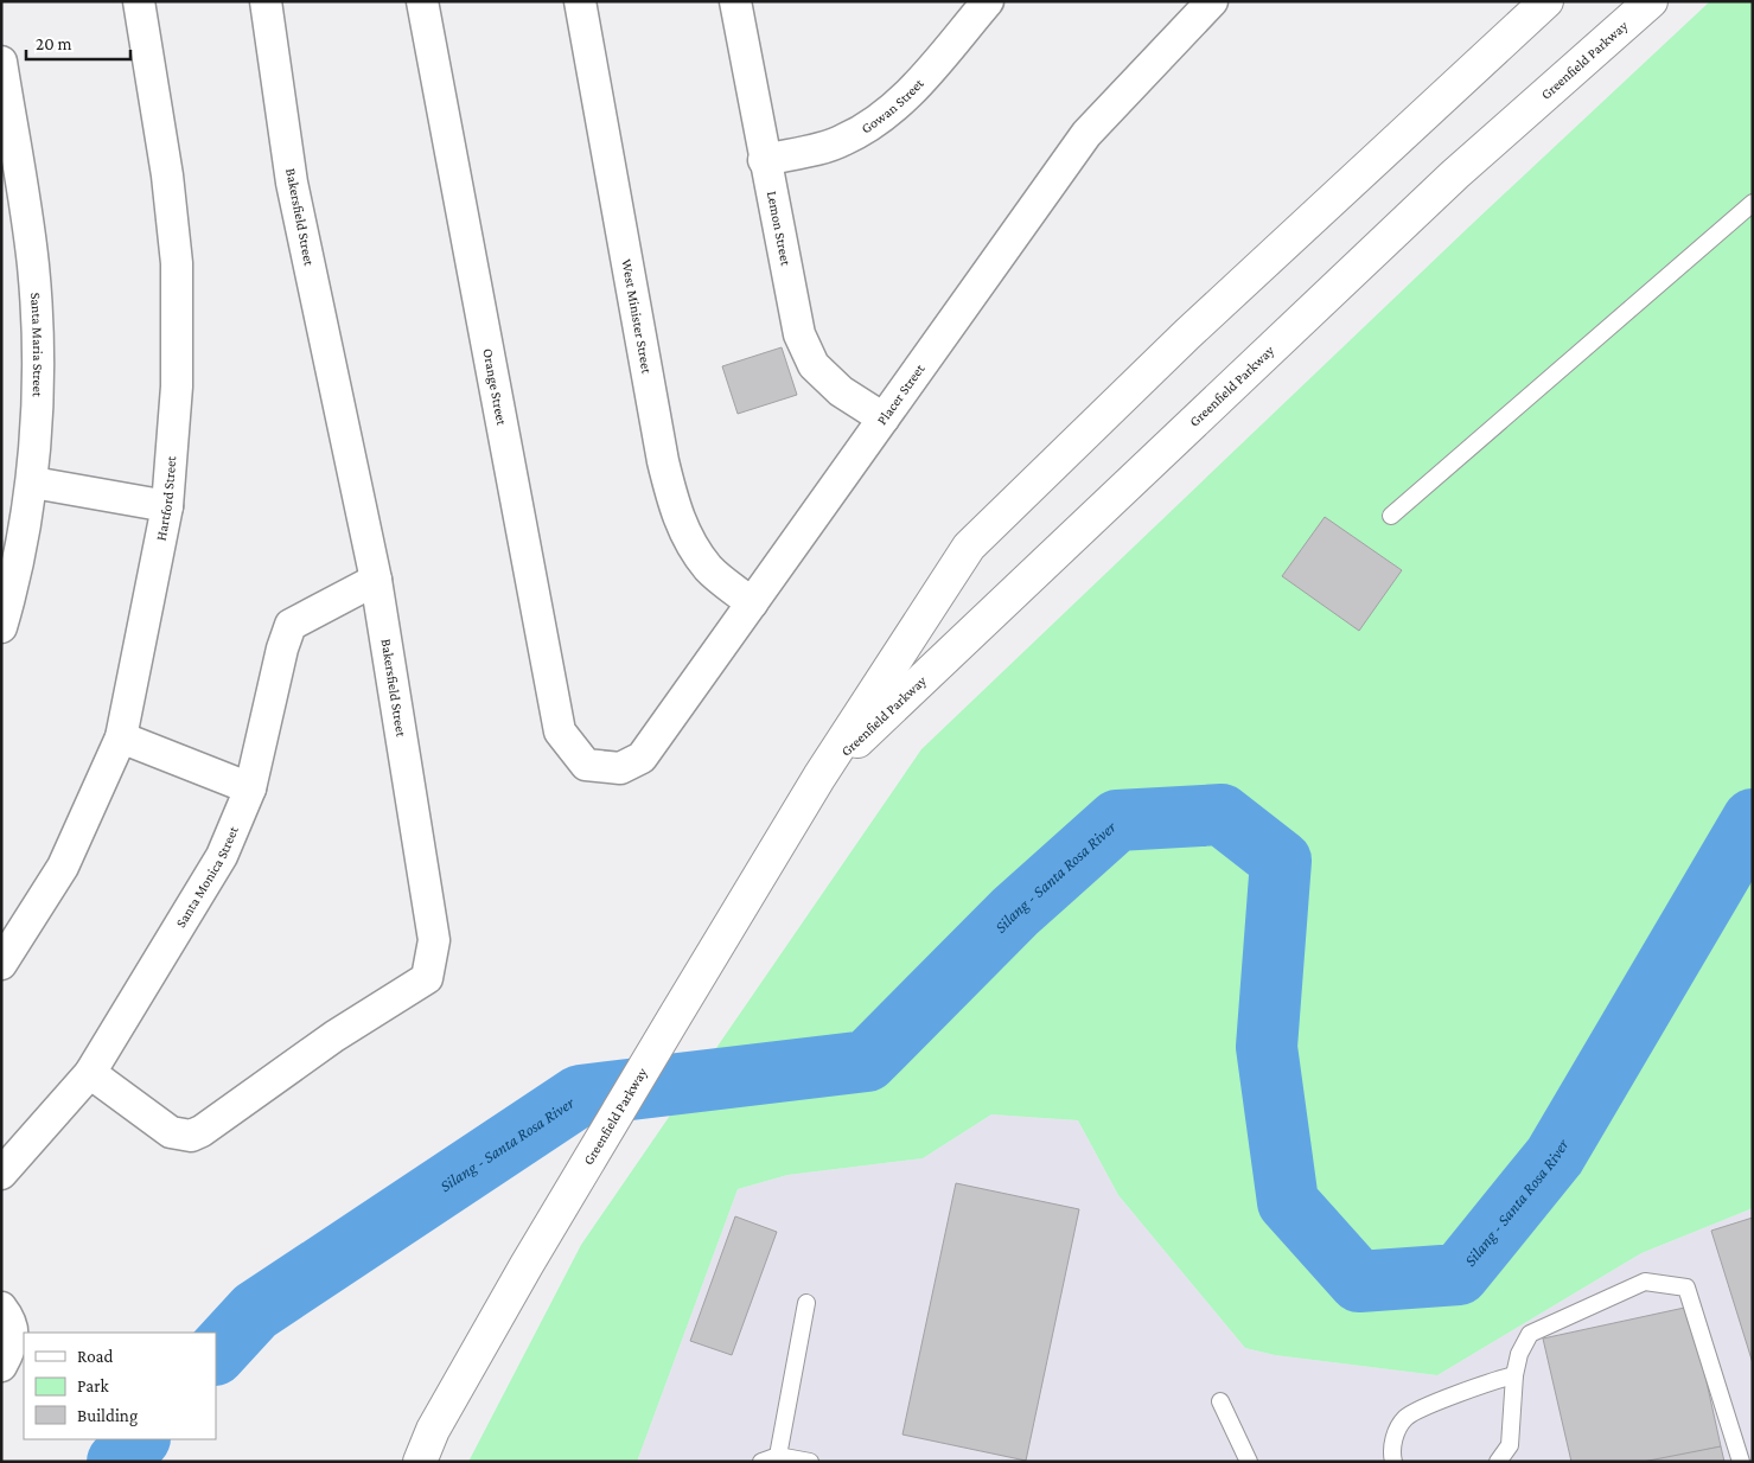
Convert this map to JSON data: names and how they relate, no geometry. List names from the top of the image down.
{
  "streets": {
    "main road": ["Greenfield Parkway"],
    "street": [
      "Gowan Street",
      "Bakersfield Street",
      "Lemon Street",
      "West Minister Street",
      "Santa Maria Street",
      "Orange Street",
      "Placer Street",
      "Hartford Street",
      "Santa Monica Street"
    ]
  },
  "crossings": [
    ["Gowan Street", "Lemon Street"],
    ["Bakersfield Street", "Santa Monica Street"],
    ["Lemon Street", "Placer Street"],
    ["West Minister Street", "Placer Street"],
    ["Orange Street", "Placer Street"]
  ],
  "water": ["Silang - Santa Rosa River"],
  "legend": ["Road", "Park", "Building"],
  "scale_bar": "20 m"
}
